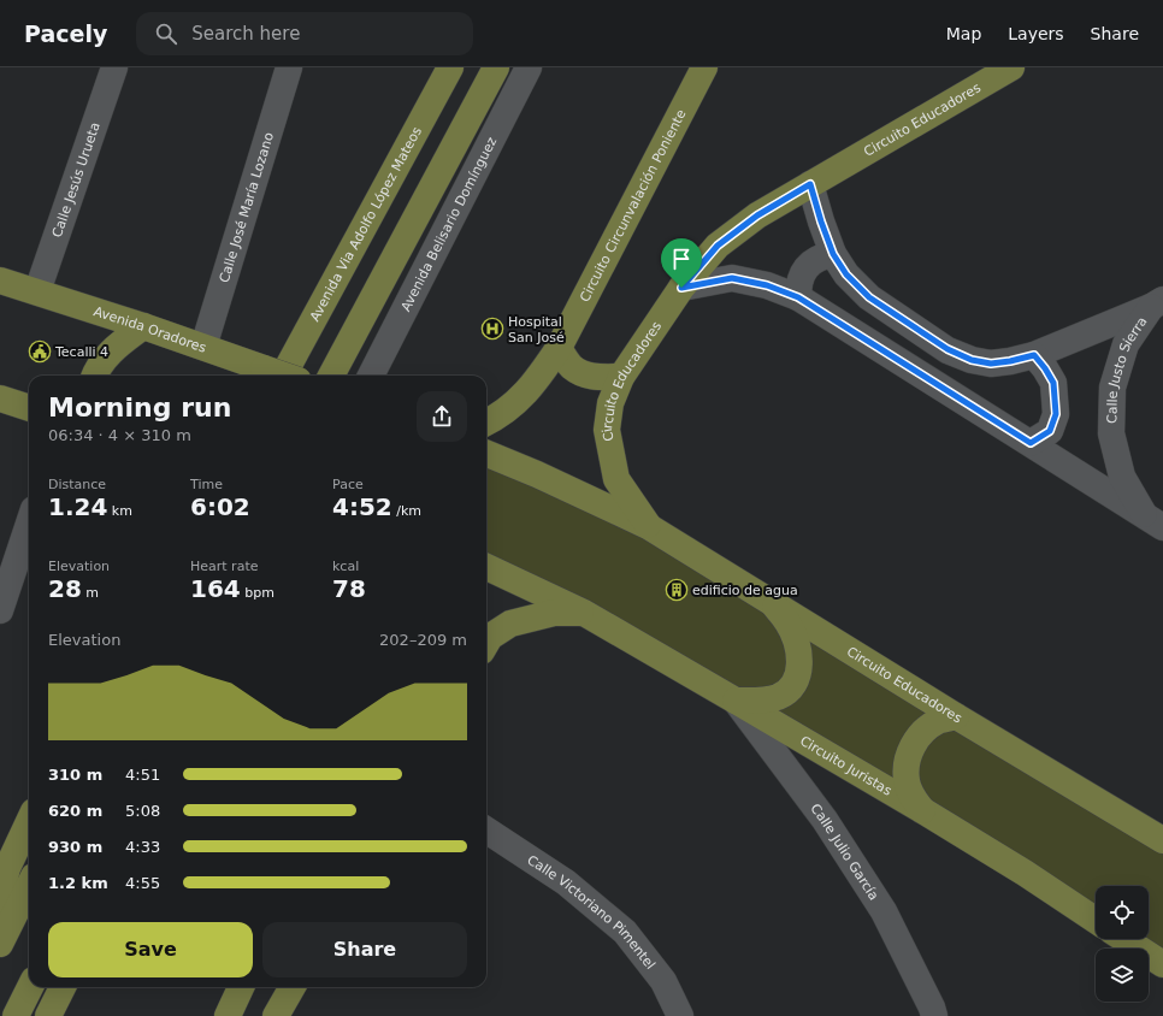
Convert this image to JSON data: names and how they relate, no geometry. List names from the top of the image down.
{
  "streets": {
    "main road": [
      "Circuito Educadores",
      "Circuito Circunvalación Poniente",
      "Avenida Via Adolfo López Mateos",
      "Avenida Oradores",
      "Circuito Juristas"
    ],
    "street": [
      "Calle Jesús Urueta",
      "Calle José María Lozano",
      "Avenida Belisario Domínguez",
      "Calle Justo Sierra",
      "Calle Julio García",
      "Calle Victoriano Pimentel"
    ]
  },
  "crossings": [
    ["Circuito Educadores", "Calle Justo Sierra"],
    ["Calle Jesús Urueta", "Avenida Oradores"],
    ["Calle José María Lozano", "Avenida Oradores"],
    ["Avenida Via Adolfo López Mateos", "Avenida Oradores"],
    ["Circuito Juristas", "Calle Julio García"]
  ],
  "places": {
    "hospital": ["Hospital San José"],
    "public building": ["Tecalli 4"],
    "building": ["edificio de agua"]
  },
  "page": {
    "header": "Pacely",
    "search": "Search here",
    "nav": ["Map", "Layers", "Share"],
    "heading": ["Morning run", "06:34 · 4 × 310 m"],
    "stats": [
      ["Distance", "1.24 km"],
      ["Time", "6:02"],
      ["Pace", "4:52 /km"],
      ["Elevation", "28 m"],
      ["Heart rate", "164 bpm"],
      ["kcal", "78"]
    ],
    "chart": ["Elevation", "202–209 m"],
    "list": [
      {
        "name": "310 m",
        "note": "4:51"
      },
      {
        "name": "620 m",
        "note": "5:08"
      },
      {
        "name": "930 m",
        "note": "4:33"
      },
      {
        "name": "1.2 km",
        "note": "4:55"
      }
    ],
    "buttons": ["Save", "Share"]
  }
}
